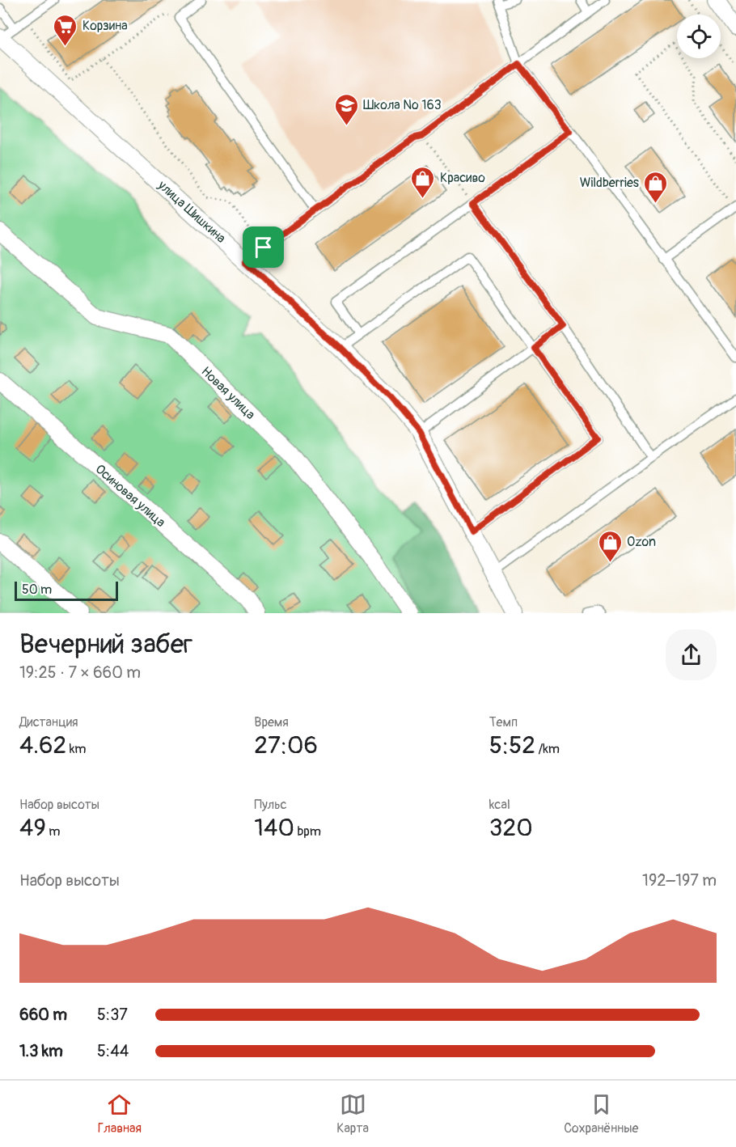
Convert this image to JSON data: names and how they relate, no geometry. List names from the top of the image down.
{
  "streets": {
    "street": ["улица Шишкина", "Новая улица", "Осиновая улица"]
  },
  "places": {
    "supermarket": ["Корзина"],
    "school or university": ["Школа № 163"],
    "shop": ["Красиво", "Wildberries", "Ozon"]
  },
  "scale_bar": "50 m",
  "page": {
    "scale": "50 m",
    "heading": ["Вечерний забег", "19:25 · 7 × 660 m"],
    "stats": [
      ["Дистанция", "4.62 km"],
      ["Время", "27:06"],
      ["Темп", "5:52 /km"],
      ["Набор высоты", "49 m"],
      ["Пульс", "140 bpm"],
      ["kcal", "320"]
    ],
    "chart": ["Набор высоты", "192–197 m"],
    "list": [
      {
        "name": "660 m",
        "note": "5:37"
      },
      {
        "name": "1.3 km",
        "note": "5:44"
      }
    ],
    "tabs": ["Главная", "Карта", "Сохранённые"]
  }
}
